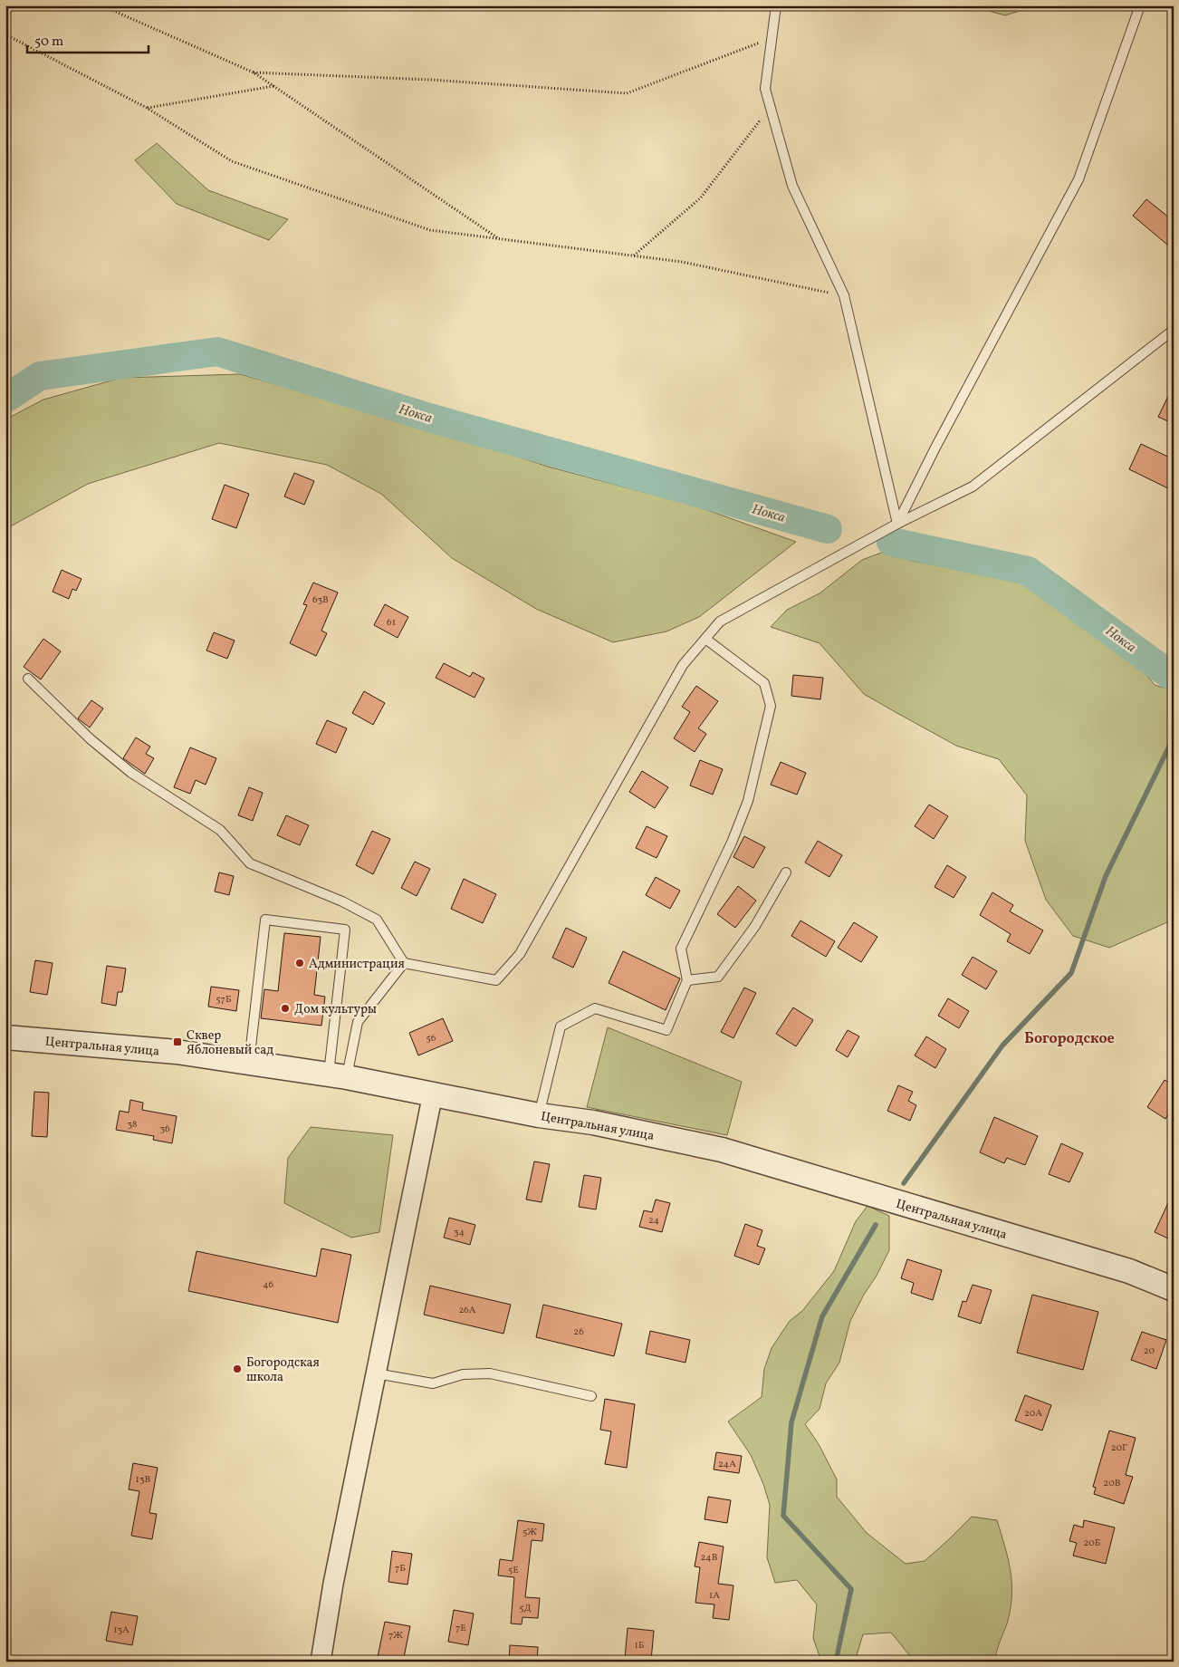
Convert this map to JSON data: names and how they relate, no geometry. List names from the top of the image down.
{
  "streets": {
    "street": ["Центральная улица"]
  },
  "districts": ["Богородское"],
  "water": ["Нокса"],
  "places": {
    "other": ["Администрация", "Дом культуры", "Богородская школа"],
    "transit": ["Сквер Яблоневый сад"]
  },
  "house_numbers": [
    "63В",
    "61",
    "57Б",
    "56",
    "38",
    "36",
    "24",
    "34",
    "46",
    "26А",
    "26",
    "20",
    "20А",
    "20Г",
    "24А",
    "13В",
    "20В",
    "5Ж",
    "20Б",
    "24В",
    "7Б",
    "5Е",
    "1А",
    "5Д",
    "7Е",
    "13А",
    "7Ж",
    "1Б"
  ],
  "scale_bar": "50 m"
}
